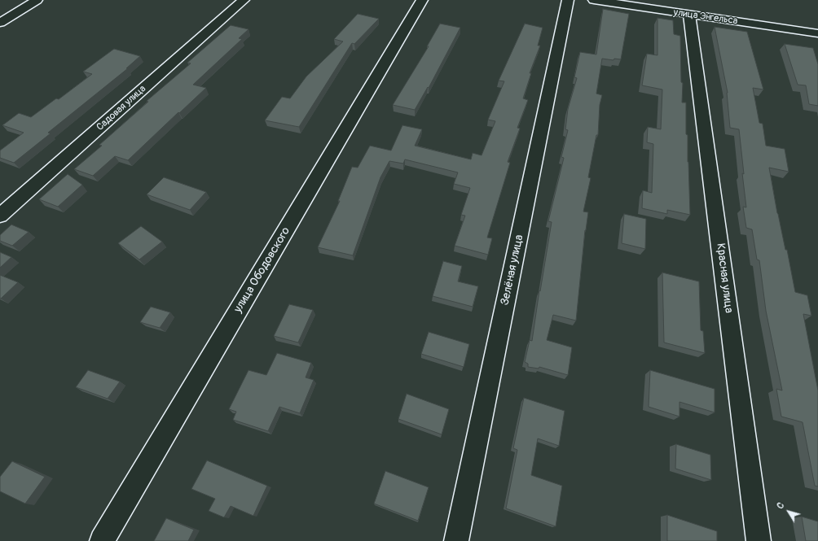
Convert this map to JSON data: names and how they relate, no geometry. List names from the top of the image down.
{
  "streets": {
    "street": [
      "улица Энгельса",
      "Садовая улица",
      "улица Ободовского",
      "Зелёная улица",
      "Красная улица"
    ]
  },
  "crossings": [
    ["улица Энгельса", "Красная улица"]
  ],
  "north": "top left"
}
